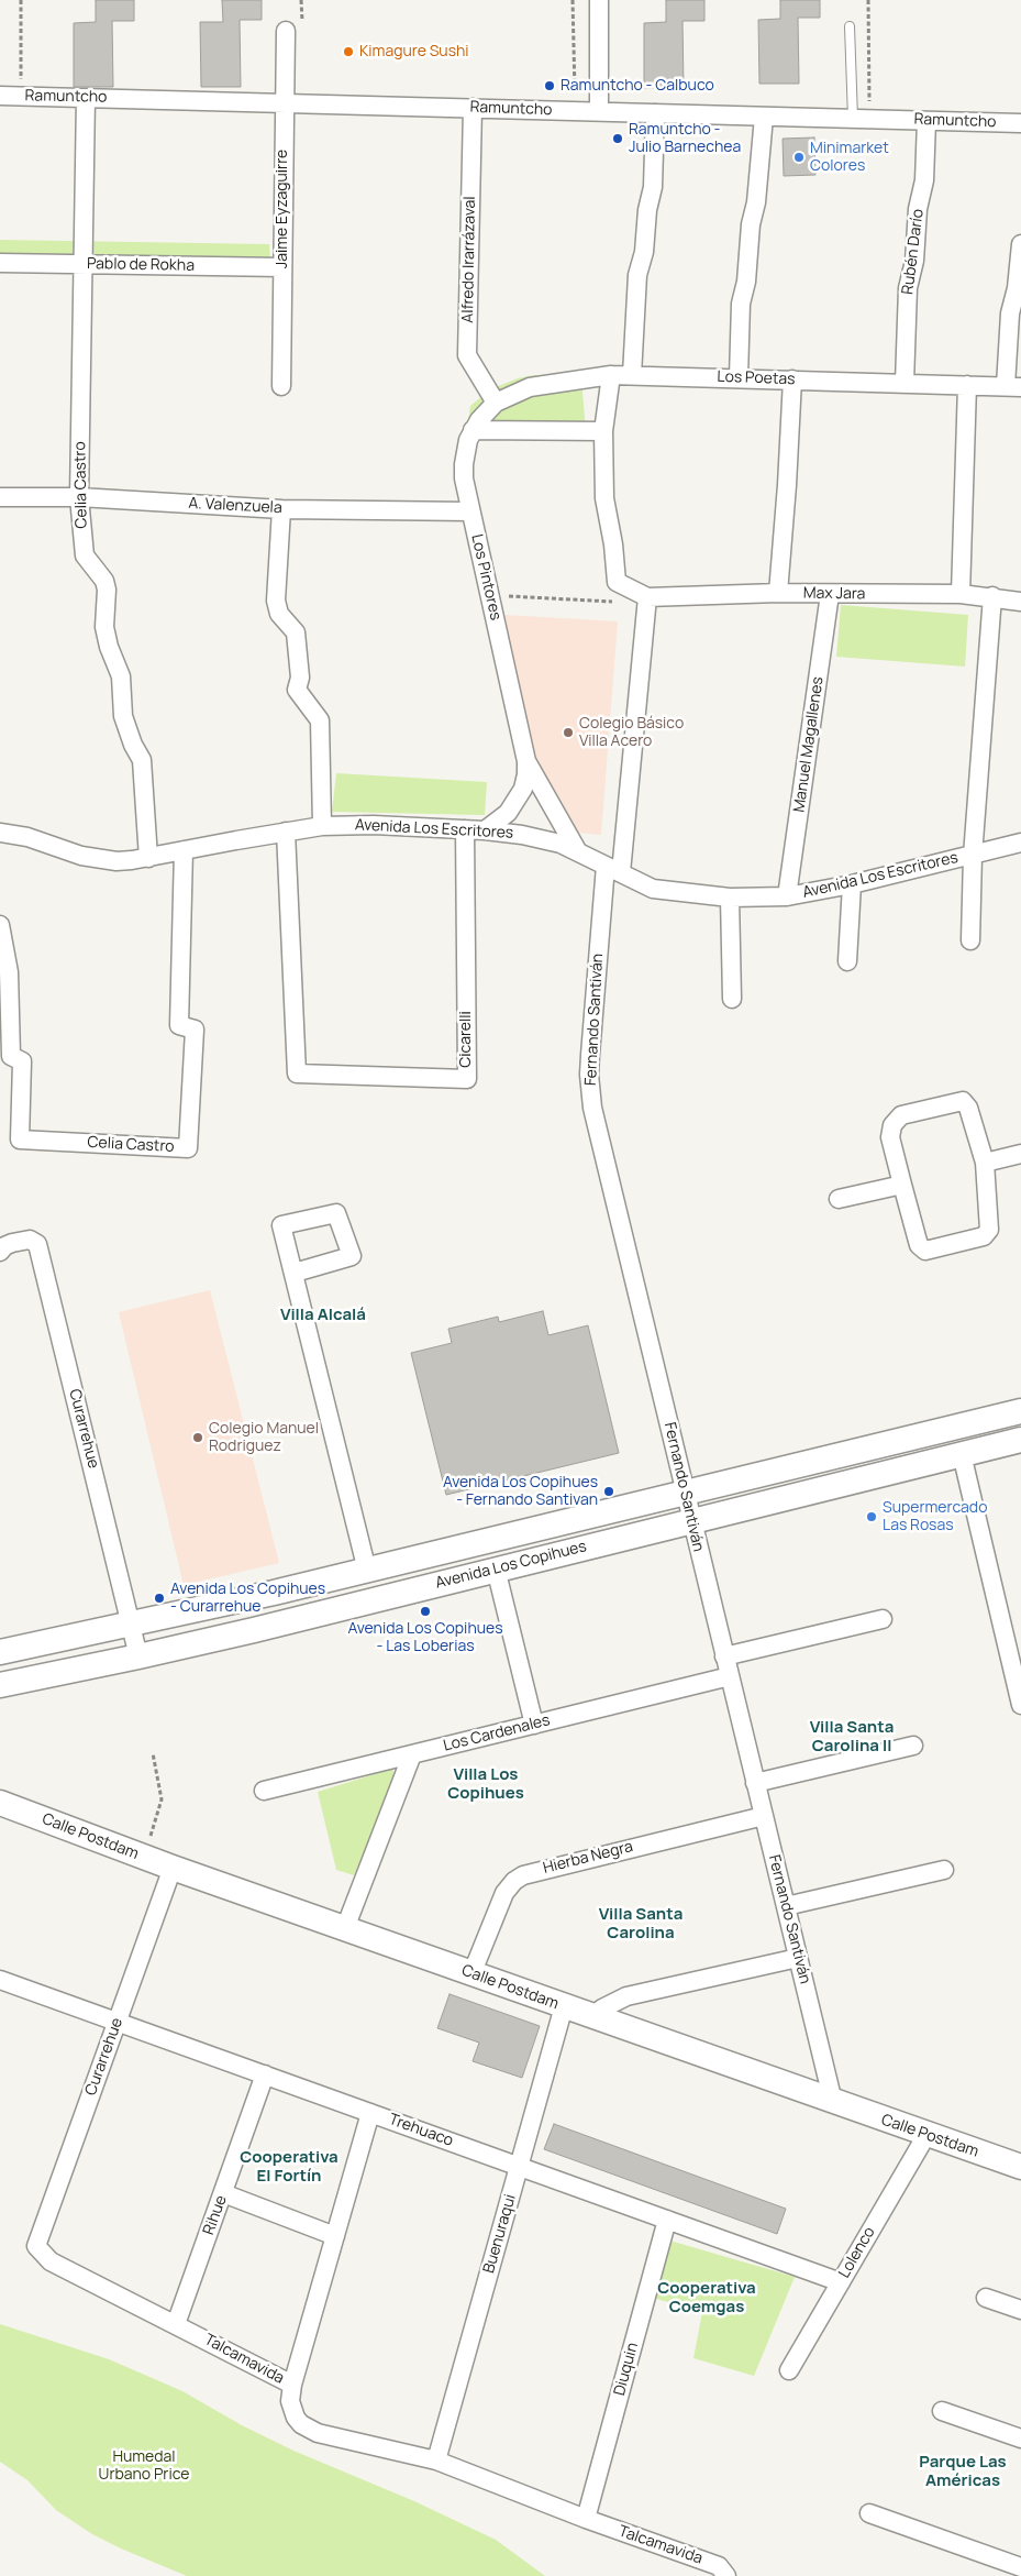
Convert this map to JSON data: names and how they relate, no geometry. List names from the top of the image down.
{
  "streets": {
    "main road": ["Avenida Los Copihues", "Calle Postdam"],
    "street": [
      "Ramuntcho",
      "Jaime Eyzaguirre",
      "Rubén Darío",
      "Alfredo Irarrázaval",
      "Pablo de Rokha",
      "Los Poetas",
      "Celia Castro",
      "A. Valenzuela",
      "Los Pintores",
      "Max Jara",
      "Manuel Magallenes",
      "Avenida Los Escritores",
      "Fernando Santiván",
      "Cicarelli",
      "Curarrehue",
      "Los Cardenales",
      "Hierba Negra",
      "Trehuaco",
      "Rihue",
      "Buenuraqui",
      "Lolenco",
      "Talcamavida",
      "Diuquin"
    ]
  },
  "crossings": [
    ["Ramuntcho", "Jaime Eyzaguirre"],
    ["Ramuntcho", "Rubén Darío"],
    ["Ramuntcho", "Alfredo Irarrázaval"],
    ["Ramuntcho", "Celia Castro"],
    ["Jaime Eyzaguirre", "Pablo de Rokha"],
    ["Rubén Darío", "Los Poetas"],
    ["Alfredo Irarrázaval", "Los Poetas"],
    ["Alfredo Irarrázaval", "Los Pintores"],
    ["Pablo de Rokha", "Celia Castro"],
    ["Los Poetas", "Los Pintores"],
    ["Celia Castro", "A. Valenzuela"],
    ["Celia Castro", "Avenida Los Escritores"],
    ["A. Valenzuela", "Los Pintores"],
    ["Los Pintores", "Avenida Los Escritores"],
    ["Max Jara", "Manuel Magallenes"],
    ["Max Jara", "Fernando Santiván"],
    ["Manuel Magallenes", "Avenida Los Escritores"],
    ["Avenida Los Escritores", "Fernando Santiván"],
    ["Avenida Los Escritores", "Cicarelli"],
    ["Fernando Santiván", "Avenida Los Copihues"],
    ["Fernando Santiván", "Los Cardenales"],
    ["Fernando Santiván", "Calle Postdam"],
    ["Fernando Santiván", "Hierba Negra"],
    ["Curarrehue", "Avenida Los Copihues"],
    ["Curarrehue", "Calle Postdam"],
    ["Curarrehue", "Trehuaco"],
    ["Curarrehue", "Talcamavida"],
    ["Calle Postdam", "Hierba Negra"],
    ["Calle Postdam", "Buenuraqui"],
    ["Calle Postdam", "Lolenco"],
    ["Trehuaco", "Rihue"],
    ["Trehuaco", "Buenuraqui"],
    ["Trehuaco", "Lolenco"],
    ["Trehuaco", "Talcamavida"],
    ["Trehuaco", "Diuquin"],
    ["Rihue", "Talcamavida"],
    ["Buenuraqui", "Talcamavida"],
    ["Talcamavida", "Diuquin"]
  ],
  "districts": [
    "Villa Alcalá",
    "Villa Santa Carolina II",
    "Villa Los Copihues",
    "Villa Santa Carolina",
    "Cooperativa El Fortín",
    "Cooperativa Coemgas",
    "Parque Las Américas"
  ],
  "parks": ["Humedal Urbano Price"],
  "places": [
    "Kimagure Sushi",
    "Ramuntcho - Calbuco",
    "Ramuntcho - Julio Barnechea",
    "Minimarket Colores",
    "Colegio Básico Villa Acero",
    "Colegio Manuel Rodriguez",
    "Avenida Los Copihues - Fernando Santivan",
    "Supermercado Las Rosas",
    "Avenida Los Copihues - Curarrehue",
    "Avenida Los Copihues - Las Loberias"
  ]
}
